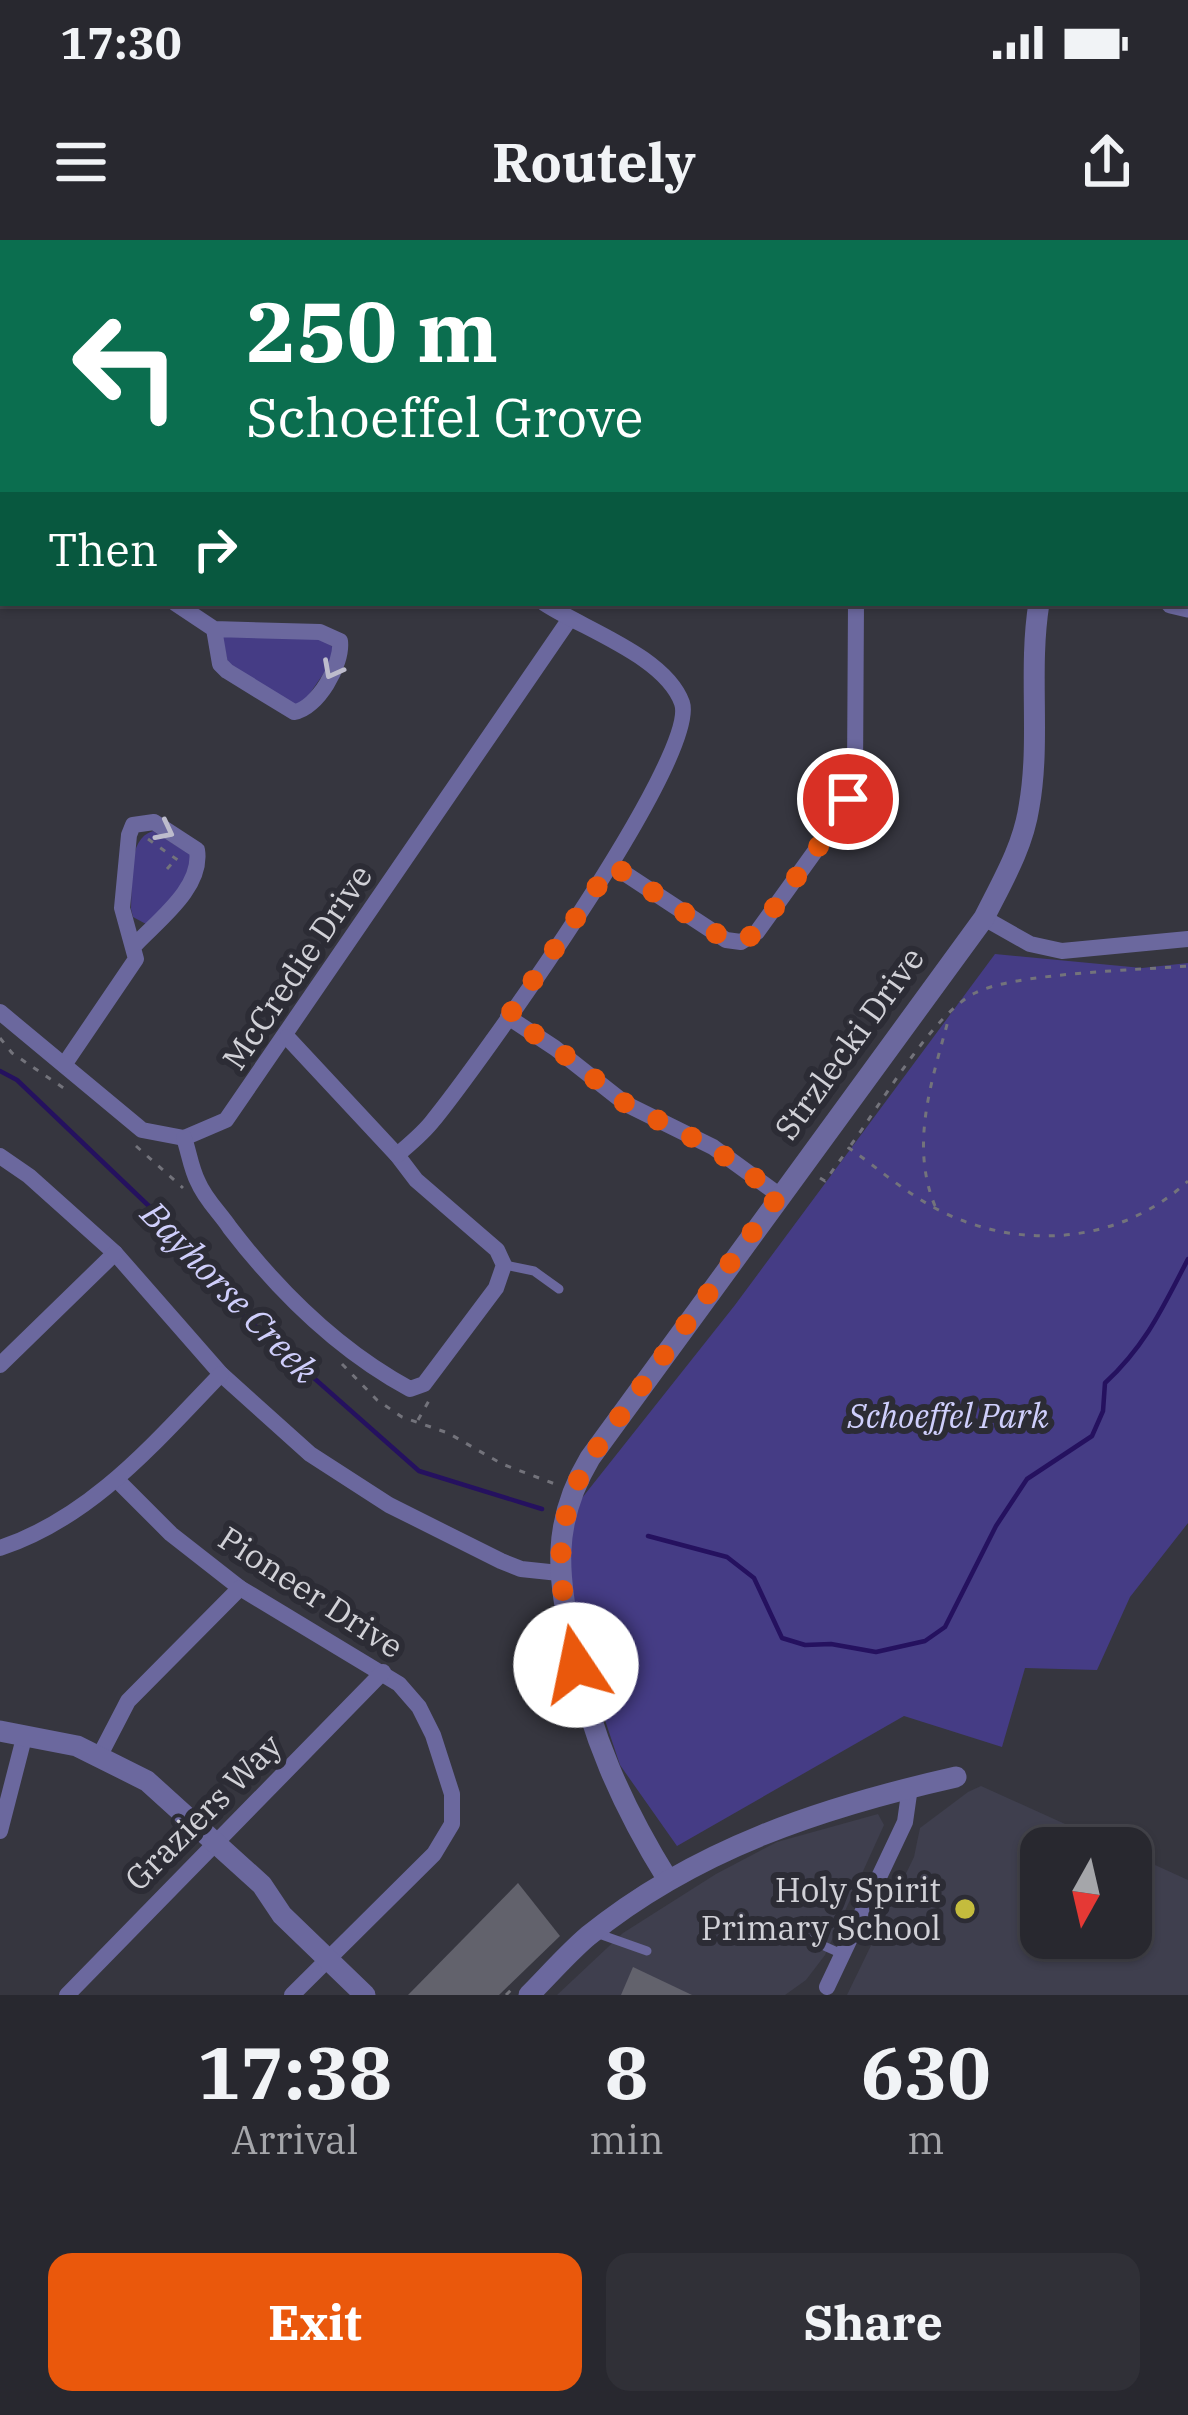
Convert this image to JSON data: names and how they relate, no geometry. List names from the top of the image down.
{
  "streets": {
    "street": [
      "McCredie Drive",
      "Strzlecki Drive",
      "Pioneer Drive",
      "Graziers Way"
    ]
  },
  "crossings": [
    ["Pioneer Drive", "Graziers Way"]
  ],
  "water": ["Bayhorse Creek"],
  "parks": ["Schoeffel Park"],
  "places": ["Holy Spirit Primary School"],
  "north": "bottom",
  "page": {
    "status": "17:30",
    "header": "Routely",
    "turn": ["250 m", "Schoeffel Grove"],
    "then": "Then",
    "eta": [
      "17:38",
      "Arrival",
      "8",
      "min",
      "630",
      "m"
    ],
    "buttons": ["Exit", "Share"]
  }
}
